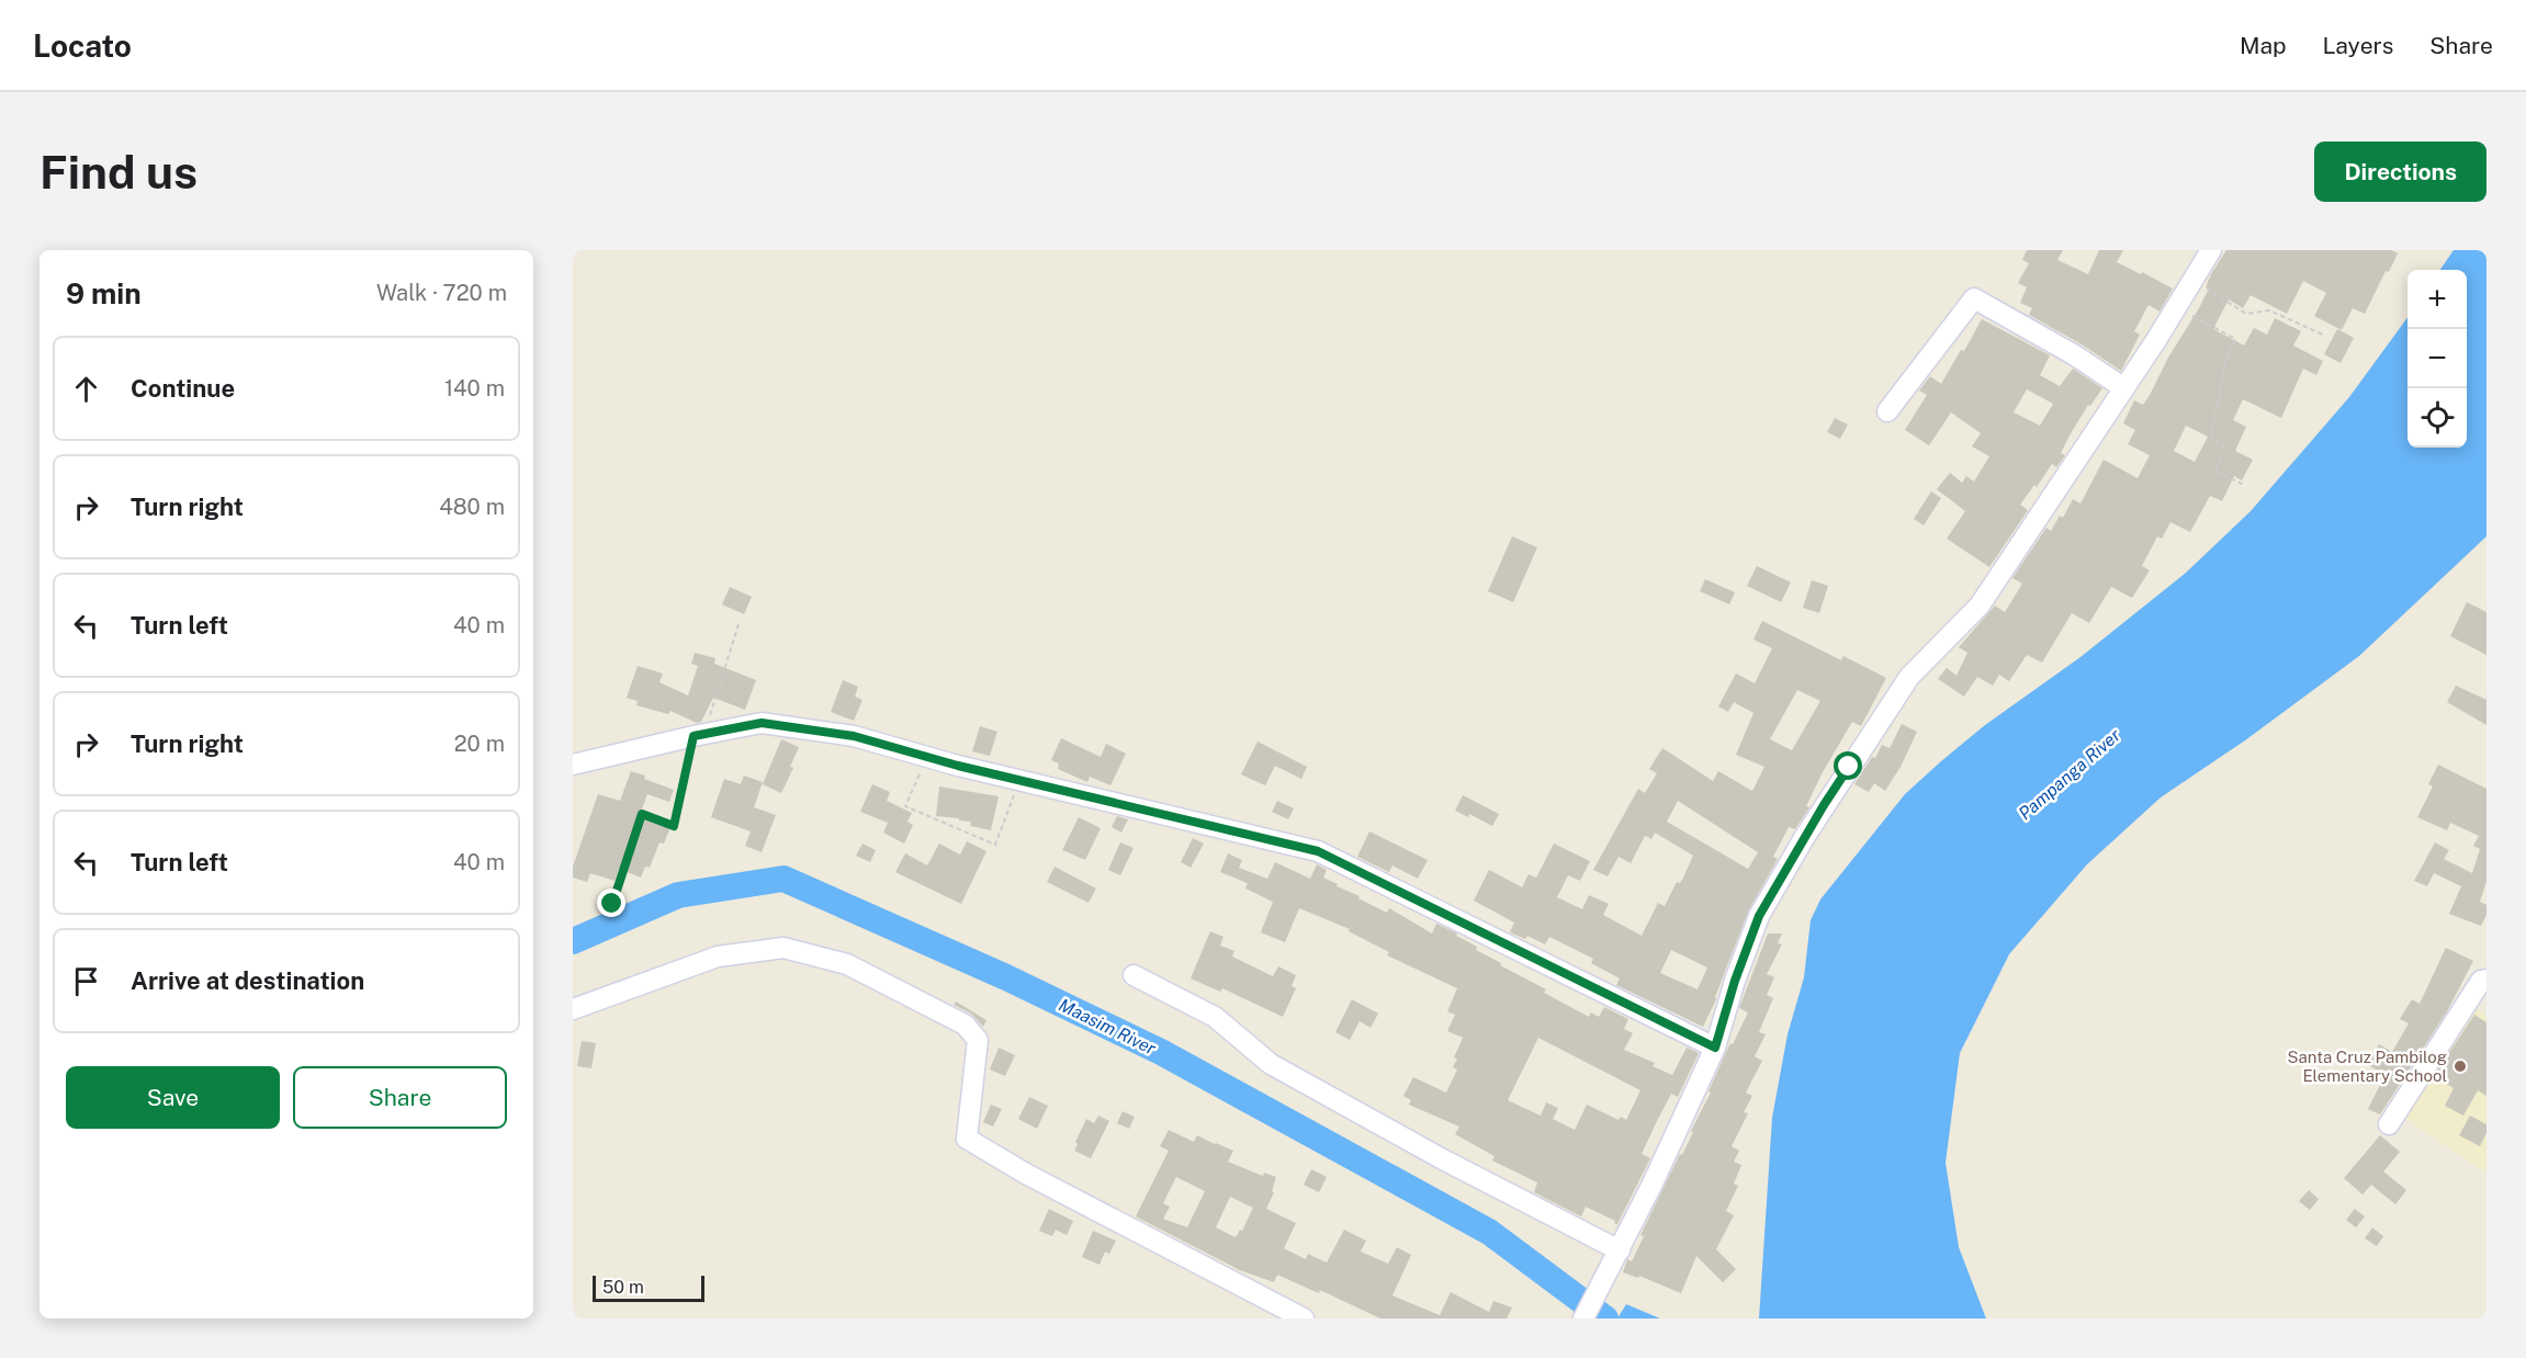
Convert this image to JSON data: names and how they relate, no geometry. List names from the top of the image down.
{
  "water": ["Pampanga River", "Maasim River"],
  "places": ["Santa Cruz Pambilog Elementary School"],
  "scale_bar": "50 m",
  "page": {
    "header": "Locato",
    "nav": ["Map", "Layers", "Share"],
    "buttons": [
      "Directions",
      ["Save", "Share"]
    ],
    "title": "Find us",
    "heading": ["9 min", "Walk · 720 m"],
    "map_buttons": ["+", "−"],
    "list": [
      ["Continue", "140 m"],
      ["Turn right", "480 m"],
      ["Turn left", "40 m"],
      ["Turn right", "20 m"],
      ["Turn left", "40 m"],
      "Arrive at destination"
    ],
    "scale": "50 m"
  }
}
